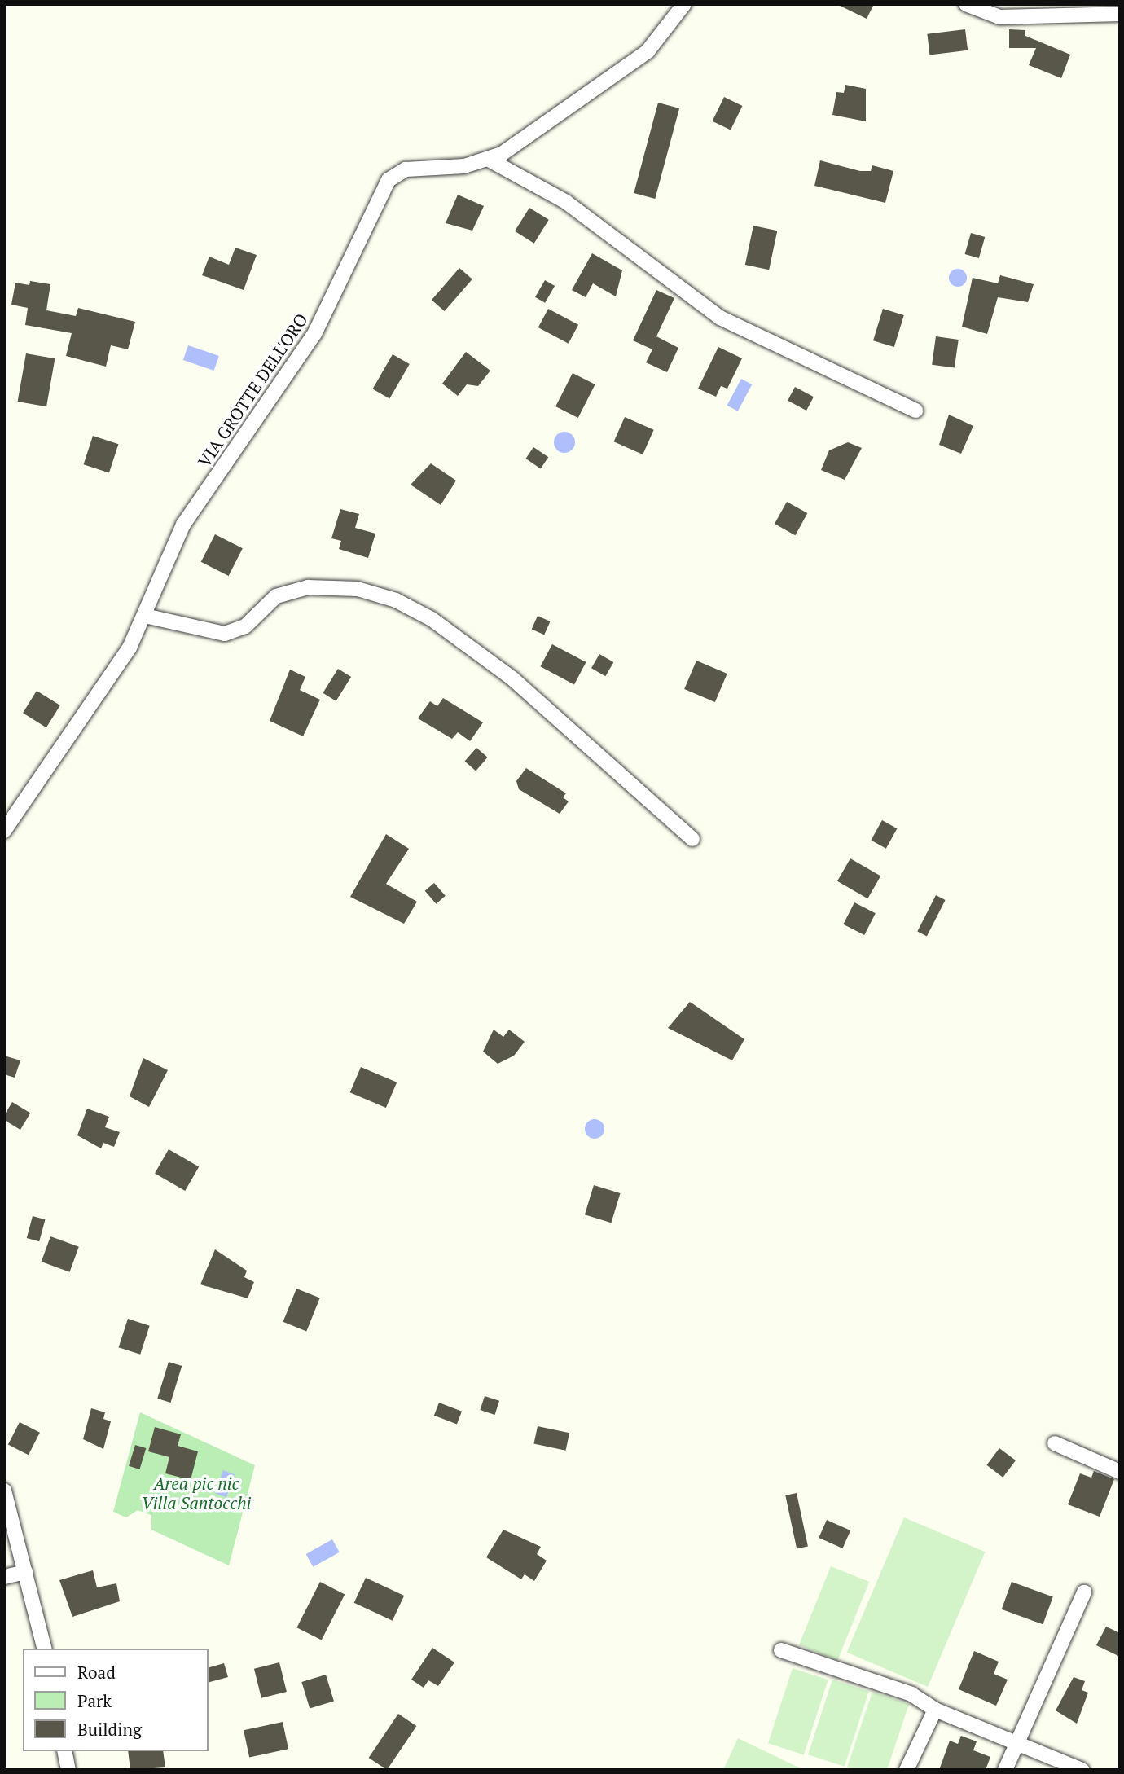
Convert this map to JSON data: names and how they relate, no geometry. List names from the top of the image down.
{
  "streets": {
    "street": ["VIA GROTTE DELL'ORO"]
  },
  "parks": ["Area pic nic Villa Santocchi"],
  "legend": ["Road", "Park", "Building"]
}
